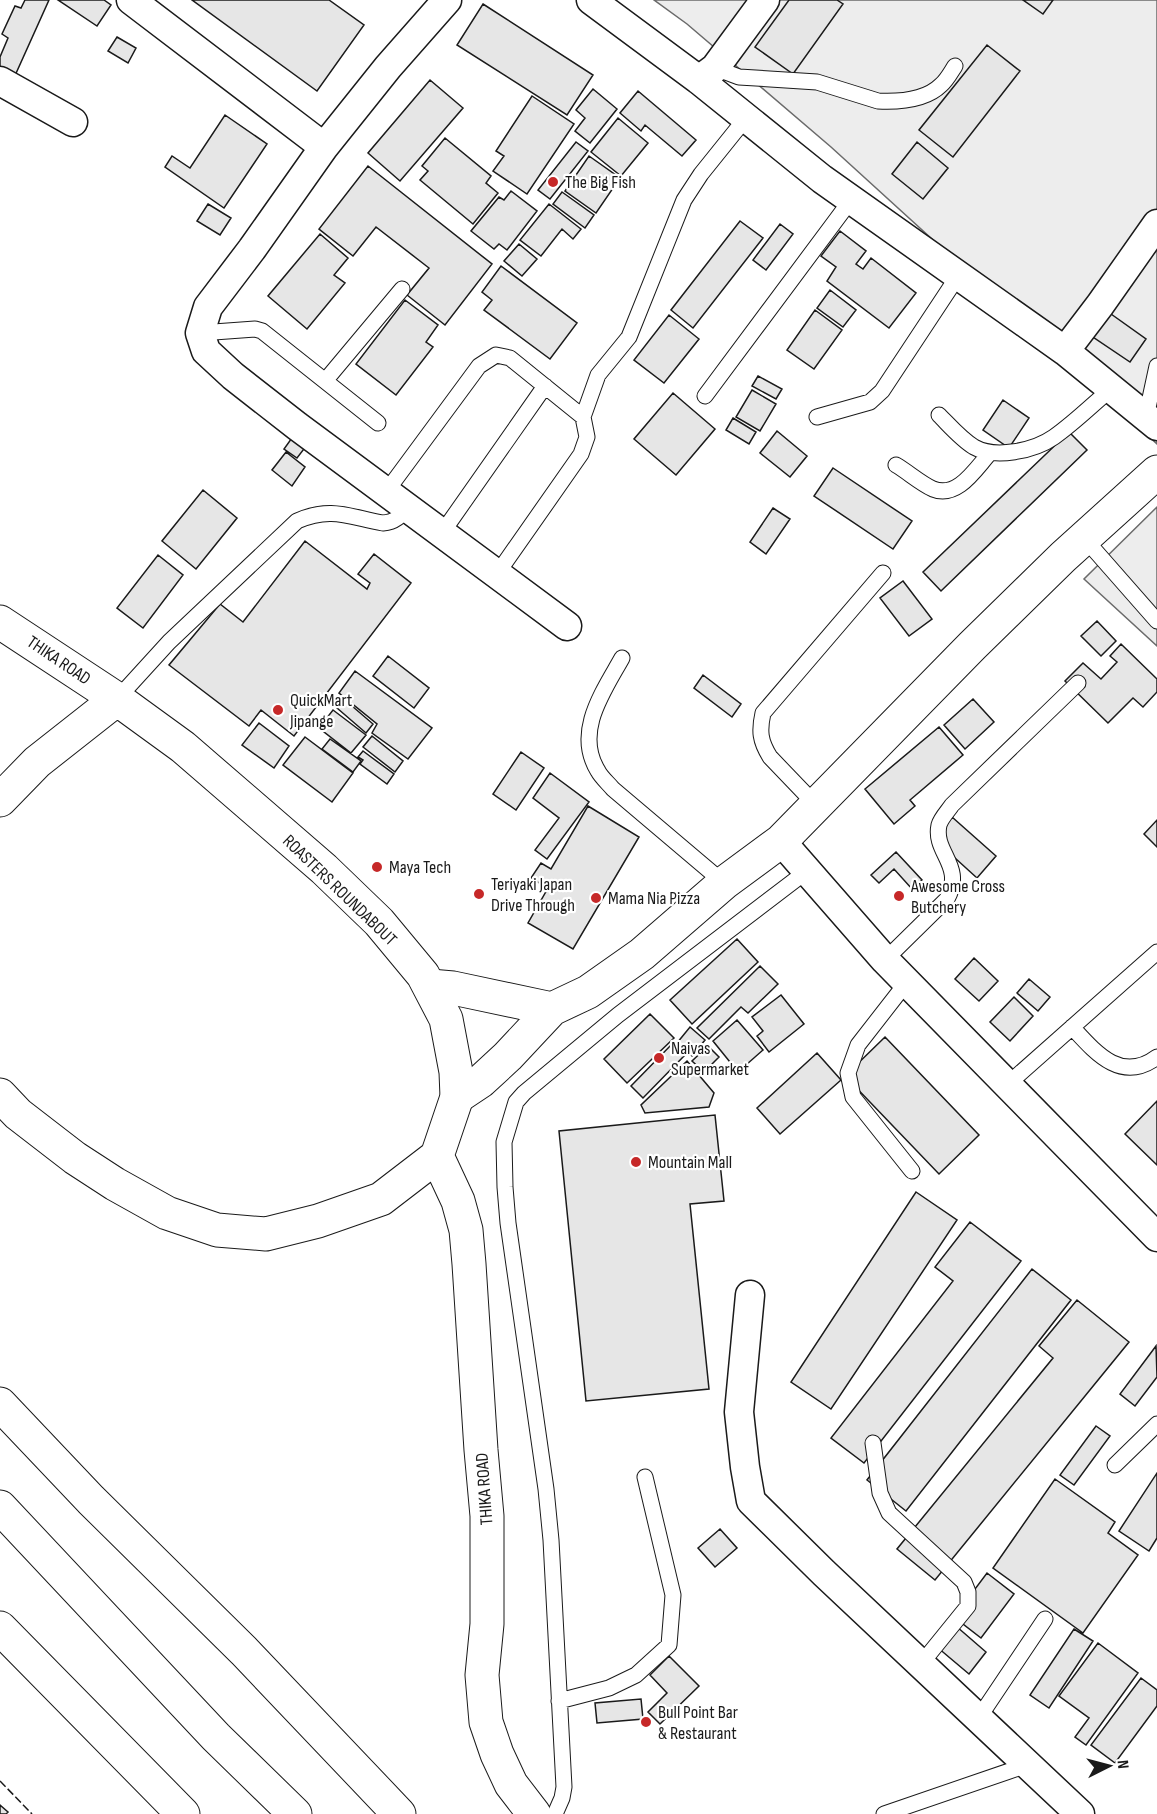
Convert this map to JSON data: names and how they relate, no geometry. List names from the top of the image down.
{
  "streets": {
    "main road": ["THIKA ROAD", "ROASTERS ROUNDABOUT"]
  },
  "crossings": [
    ["THIKA ROAD", "ROASTERS ROUNDABOUT"]
  ],
  "places": [
    "The Big Fish",
    "QuickMart Jipange",
    "Maya Tech",
    "Teriyaki Japan Drive Through",
    "Awesome Cross Butchery",
    "Mama Nia Pizza",
    "Naivas Supermarket",
    "Mountain Mall",
    "Bull Point Bar & Restaurant"
  ],
  "north": "right"
}
